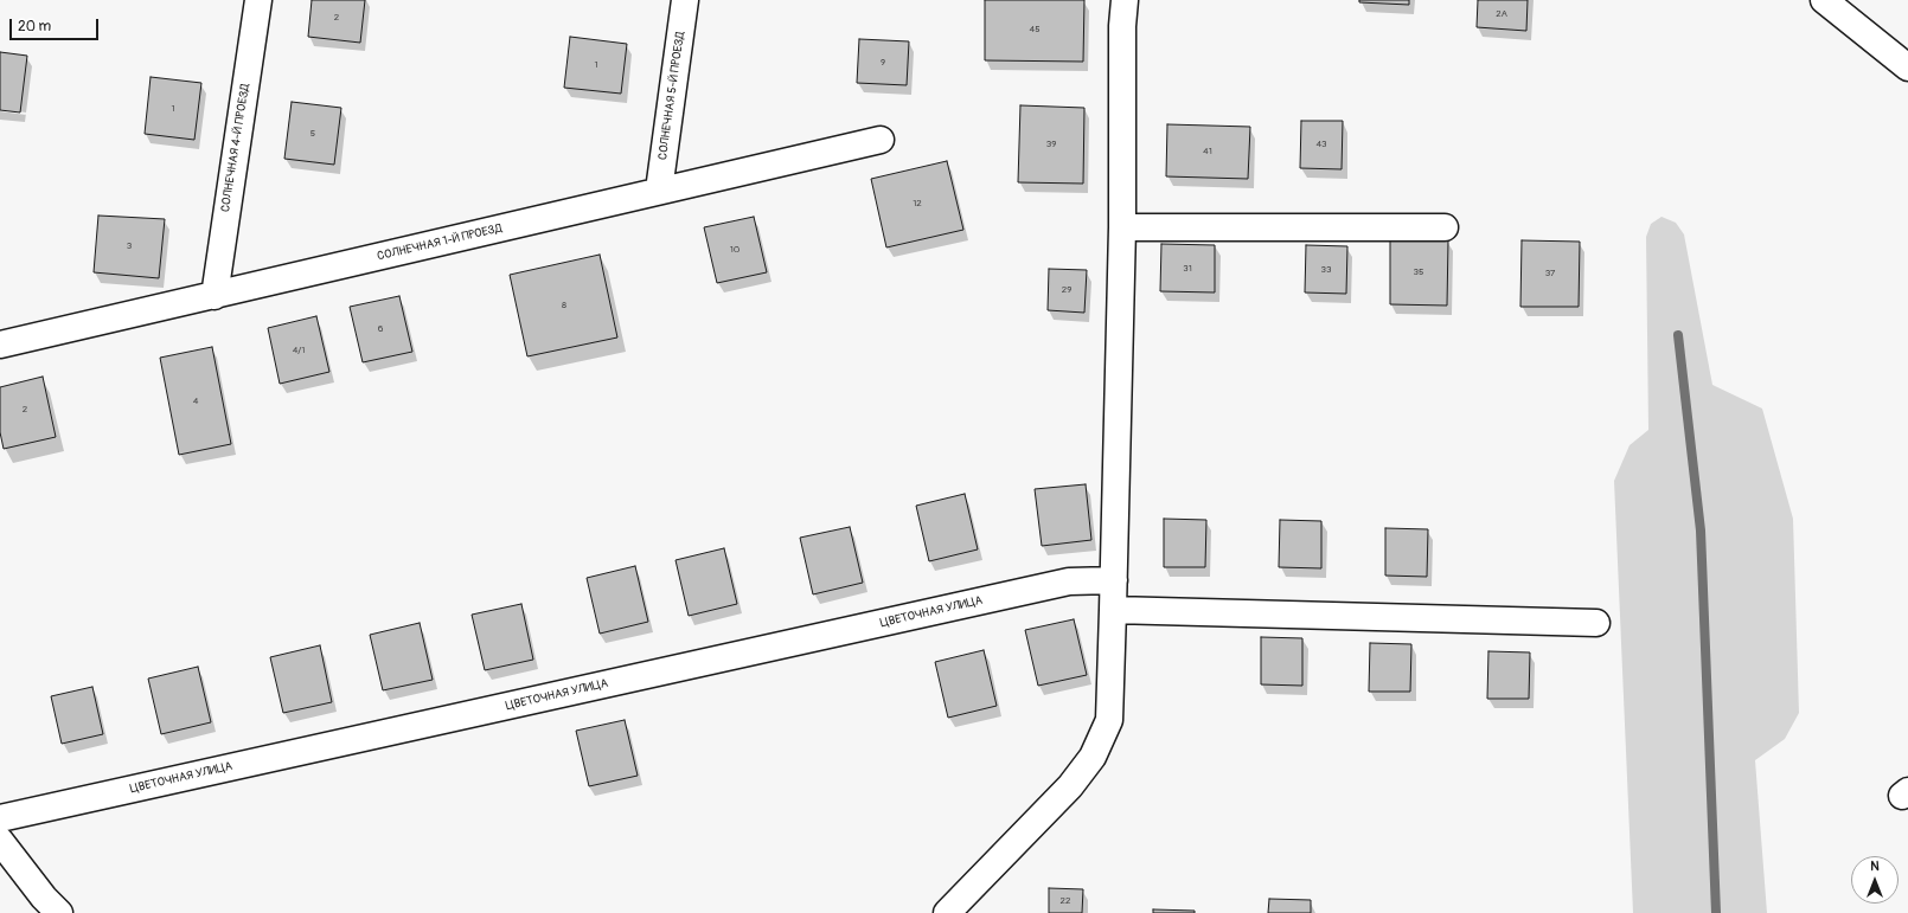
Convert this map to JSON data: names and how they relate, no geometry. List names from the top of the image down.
{
  "streets": {
    "street": [
      "СОЛНЕЧНАЯ 5-Й ПРОЕЗД",
      "СОЛНЕЧНАЯ 4-Й ПРОЕЗД",
      "СОЛНЕЧНАЯ 1-Й ПРОЕЗД",
      "ЦВЕТОЧНАЯ УЛИЦА"
    ]
  },
  "crossings": [
    ["СОЛНЕЧНАЯ 5-Й ПРОЕЗД", "СОЛНЕЧНАЯ 1-Й ПРОЕЗД"],
    ["СОЛНЕЧНАЯ 4-Й ПРОЕЗД", "СОЛНЕЧНАЯ 1-Й ПРОЕЗД"]
  ],
  "house_numbers": [
    "2А",
    "2",
    "45",
    "9",
    "1",
    "1",
    "5",
    "39",
    "43",
    "41",
    "12",
    "3",
    "10",
    "31",
    "33",
    "35",
    "37",
    "29",
    "8",
    "6",
    "4/1",
    "4",
    "2",
    "22"
  ],
  "scale_bar": "20 m",
  "north": "top"
}
